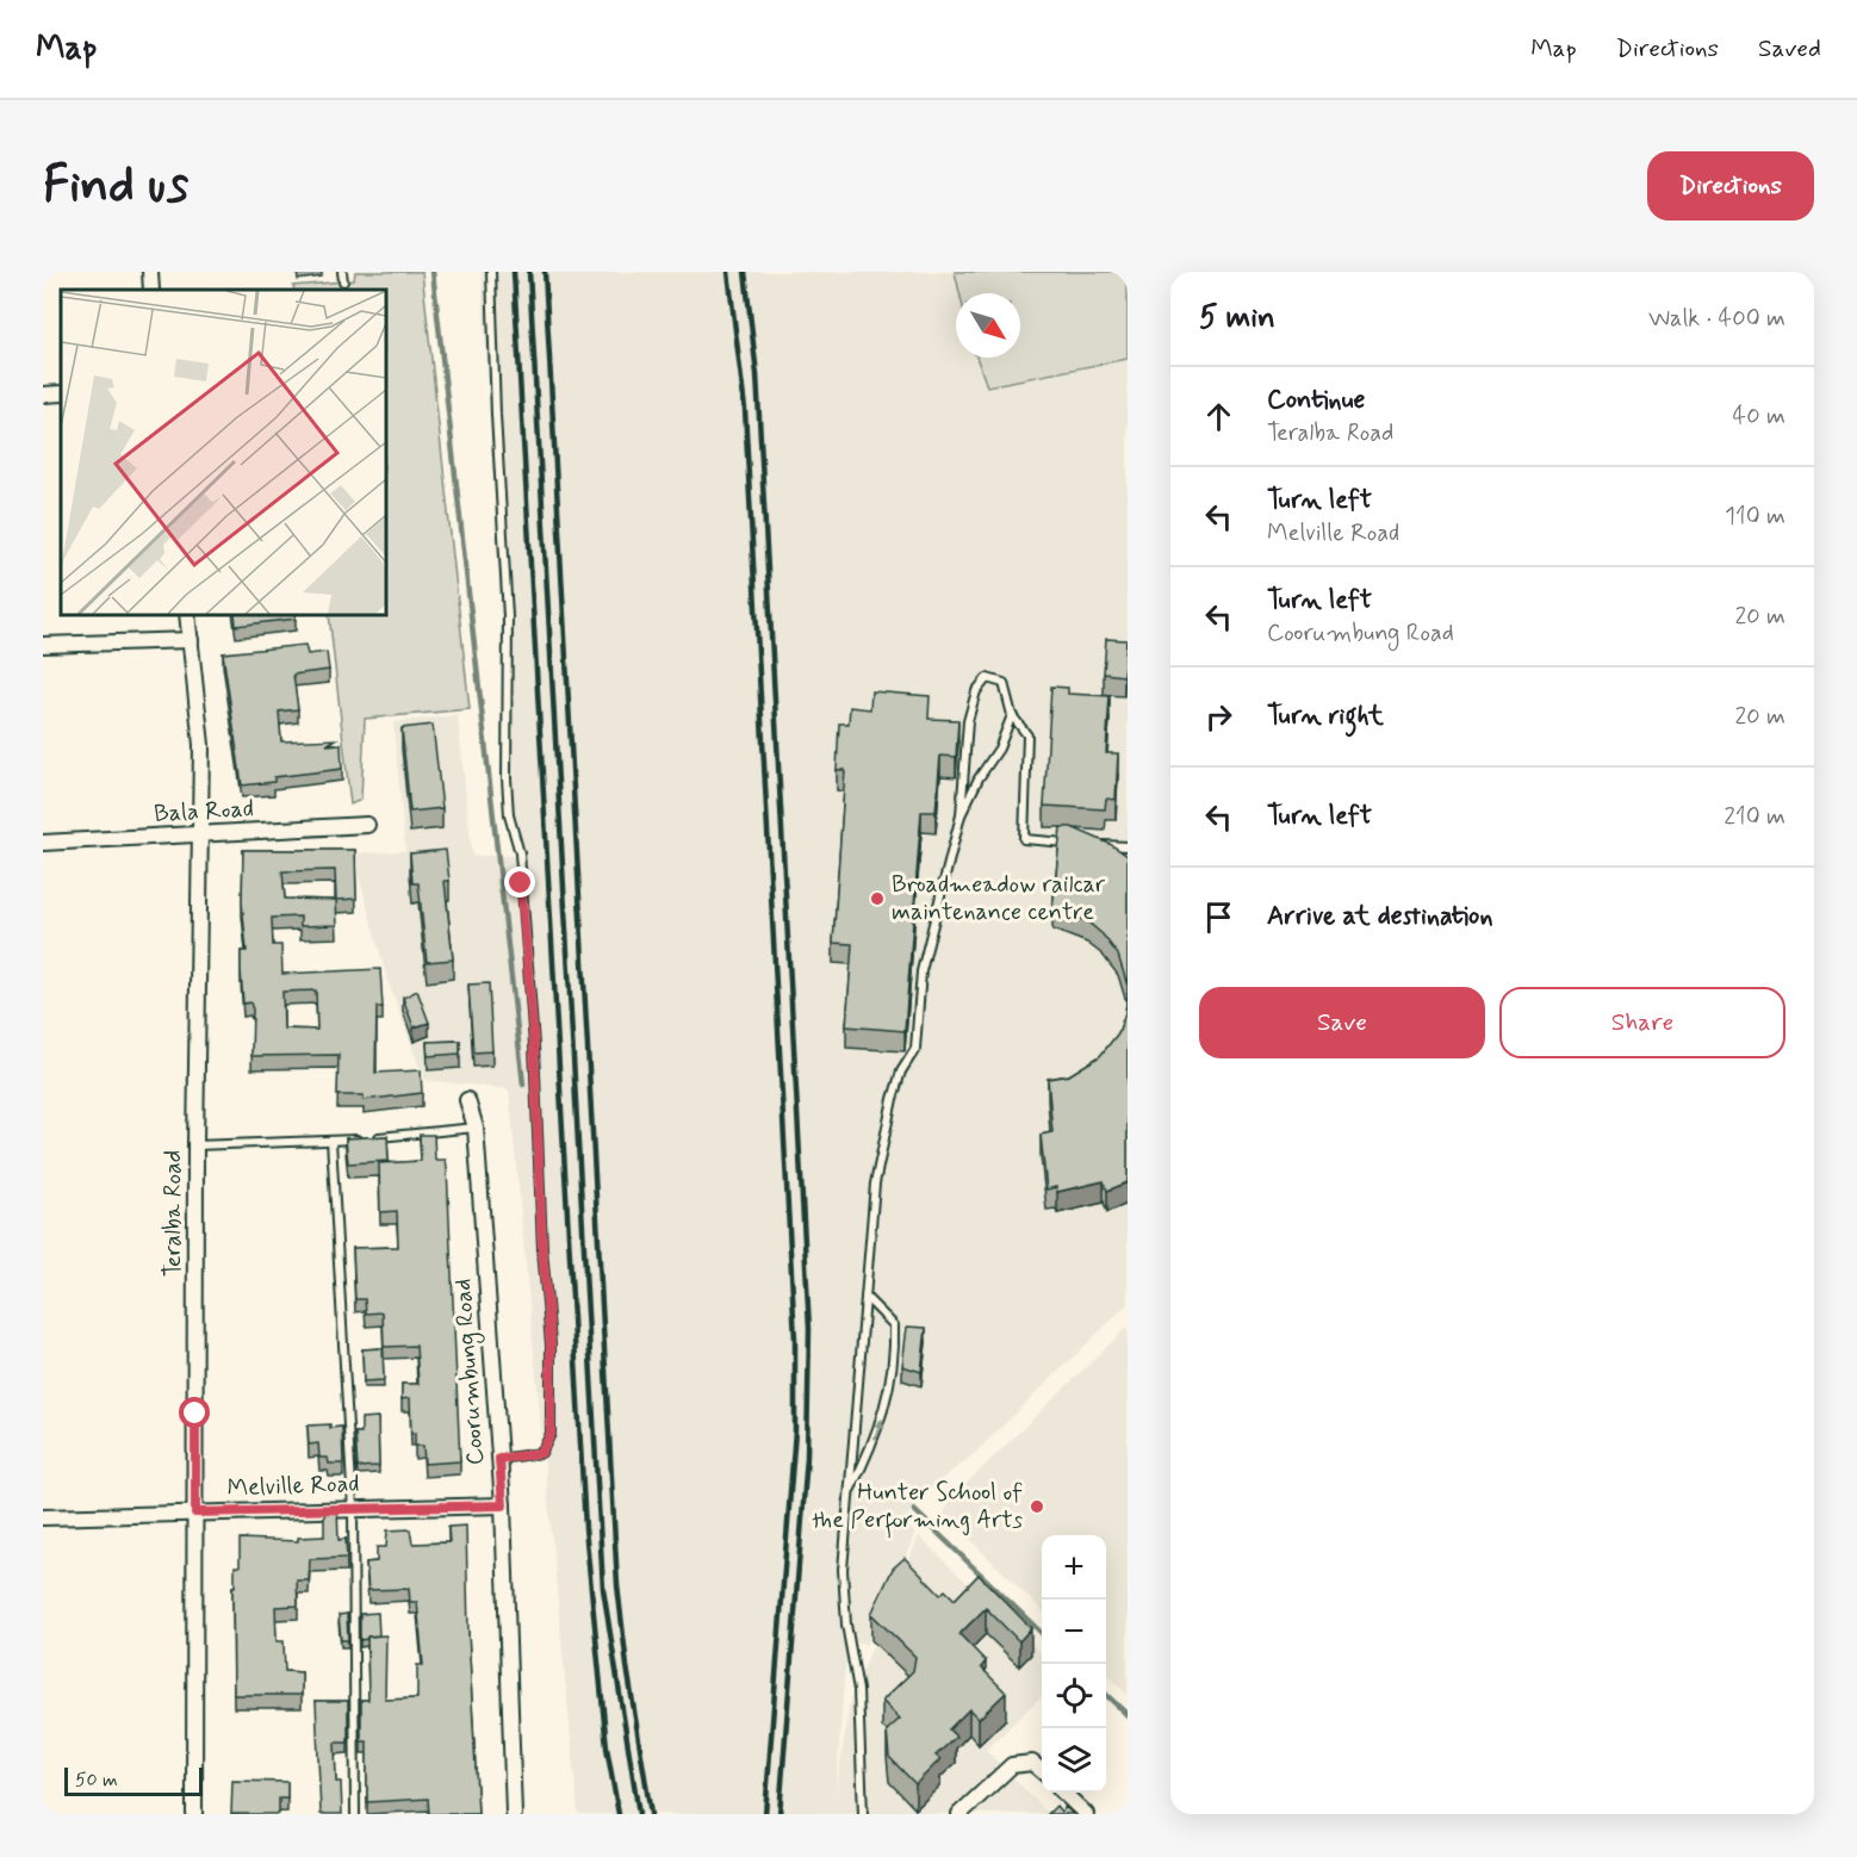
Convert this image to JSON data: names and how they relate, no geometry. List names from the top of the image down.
{
  "streets": {
    "street": [
      "Bala Road",
      "Teralba Road",
      "Coorumbung Road",
      "Melville Road"
    ]
  },
  "crossings": [
    ["Bala Road", "Teralba Road"],
    ["Teralba Road", "Melville Road"],
    ["Coorumbung Road", "Melville Road"]
  ],
  "places": ["Broadmeadow railcar maintenance centre", "Hunter School of the Performing Arts"],
  "scale_bar": "50 m",
  "north": "bottom right",
  "page": {
    "header": "Map",
    "nav": ["Map", "Directions", "Saved"],
    "buttons": [
      "Directions",
      ["Save", "Share"]
    ],
    "title": "Find us",
    "heading": ["5 min", "Walk · 400 m"],
    "list": [
      ["Continue", "Teralba Road", "40 m"],
      ["Turn left", "Melville Road", "110 m"],
      ["Turn left", "Coorumbung Road", "20 m"],
      ["Turn right", "20 m"],
      ["Turn left", "210 m"],
      "Arrive at destination"
    ],
    "map_buttons": ["+", "−"],
    "scale": "50 m"
  }
}
